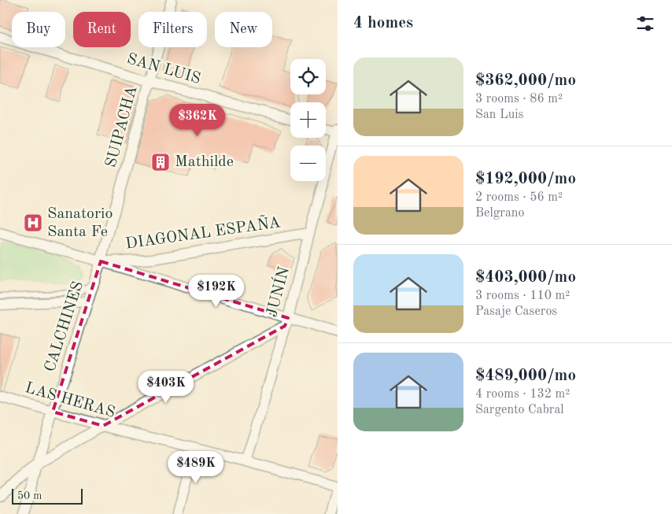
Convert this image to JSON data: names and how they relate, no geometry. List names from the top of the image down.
{
  "streets": {
    "street": [
      "SAN LUIS",
      "SUIPACHA",
      "DIAGONAL ESPAÑA",
      "JUNÍN",
      "CALCHINES",
      "LAS HERAS"
    ]
  },
  "crossings": [
    ["SAN LUIS", "SUIPACHA"],
    ["SUIPACHA", "DIAGONAL ESPAÑA"],
    ["SUIPACHA", "CALCHINES"],
    ["DIAGONAL ESPAÑA", "JUNÍN"],
    ["DIAGONAL ESPAÑA", "CALCHINES"],
    ["JUNÍN", "LAS HERAS"],
    ["CALCHINES", "LAS HERAS"]
  ],
  "places": {
    "building": ["Mathilde"],
    "hospital": ["Sanatorio Santa Fe"]
  },
  "scale_bar": "50 m",
  "page": {
    "heading": "4 homes",
    "chip": [
      "Buy",
      "Rent",
      "Filters",
      "New"
    ],
    "list": [
      {
        "name": "$362,000/mo",
        "note": "3 rooms · 86 m² · San Luis"
      },
      {
        "name": "$192,000/mo",
        "note": "2 rooms · 56 m² · Belgrano"
      },
      {
        "name": "$403,000/mo",
        "note": "3 rooms · 110 m² · Pasaje Caseros"
      },
      {
        "name": "$489,000/mo",
        "note": "4 rooms · 132 m² · Sargento Cabral"
      }
    ],
    "map_buttons": ["+", "−"],
    "price": [
      "$362K",
      "$192K",
      "$403K",
      "$489K"
    ],
    "scale": "50 m"
  }
}
